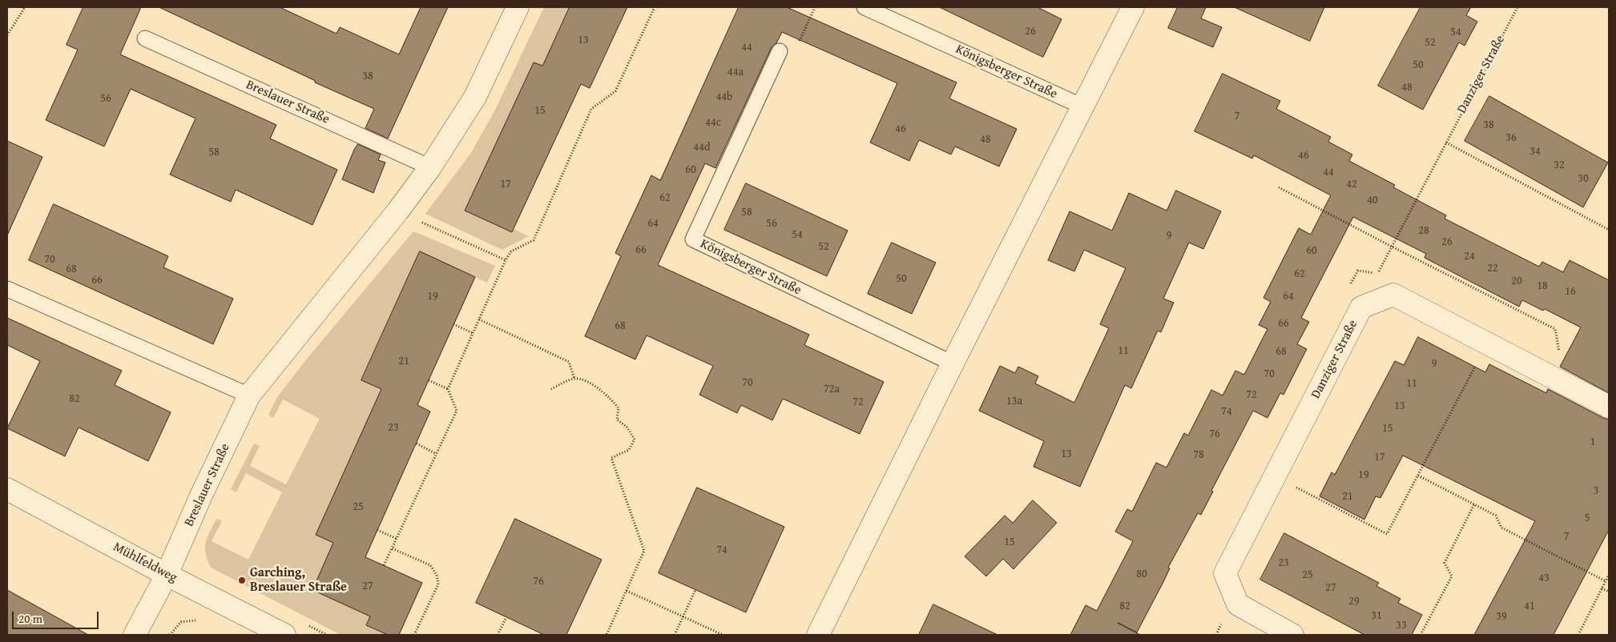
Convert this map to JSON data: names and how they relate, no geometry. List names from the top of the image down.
{
  "streets": {
    "street": ["Danziger Straße", "Breslauer Straße", "Mühlfeldweg"],
    "lane": ["Königsberger Straße"]
  },
  "crossings": [
    ["Breslauer Straße", "Mühlfeldweg"]
  ],
  "places": ["Garching, Breslauer Straße"],
  "house_numbers": [
    "26",
    "54",
    "13",
    "52",
    "44",
    "50",
    "44a",
    "38",
    "48",
    "44b",
    "56",
    "15",
    "7",
    "44c",
    "38",
    "46",
    "36",
    "48",
    "44d",
    "34",
    "58",
    "46",
    "32",
    "60",
    "44",
    "30",
    "17",
    "42",
    "62",
    "40",
    "58",
    "64",
    "56",
    "28",
    "54",
    "9",
    "26",
    "52",
    "66",
    "60",
    "24",
    "70",
    "22",
    "68",
    "62",
    "50",
    "66",
    "20",
    "18",
    "16",
    "19",
    "64",
    "66",
    "68",
    "11",
    "68",
    "21",
    "9",
    "70",
    "70",
    "11",
    "72a",
    "72",
    "82",
    "13a",
    "72",
    "13",
    "74",
    "23",
    "15",
    "76",
    "1",
    "13",
    "78",
    "17",
    "19",
    "3",
    "21",
    "25",
    "5",
    "7",
    "15",
    "74",
    "23",
    "80",
    "25",
    "43",
    "76",
    "27",
    "27",
    "29",
    "82",
    "41",
    "31",
    "39",
    "33"
  ],
  "scale_bar": "20 m"
}
